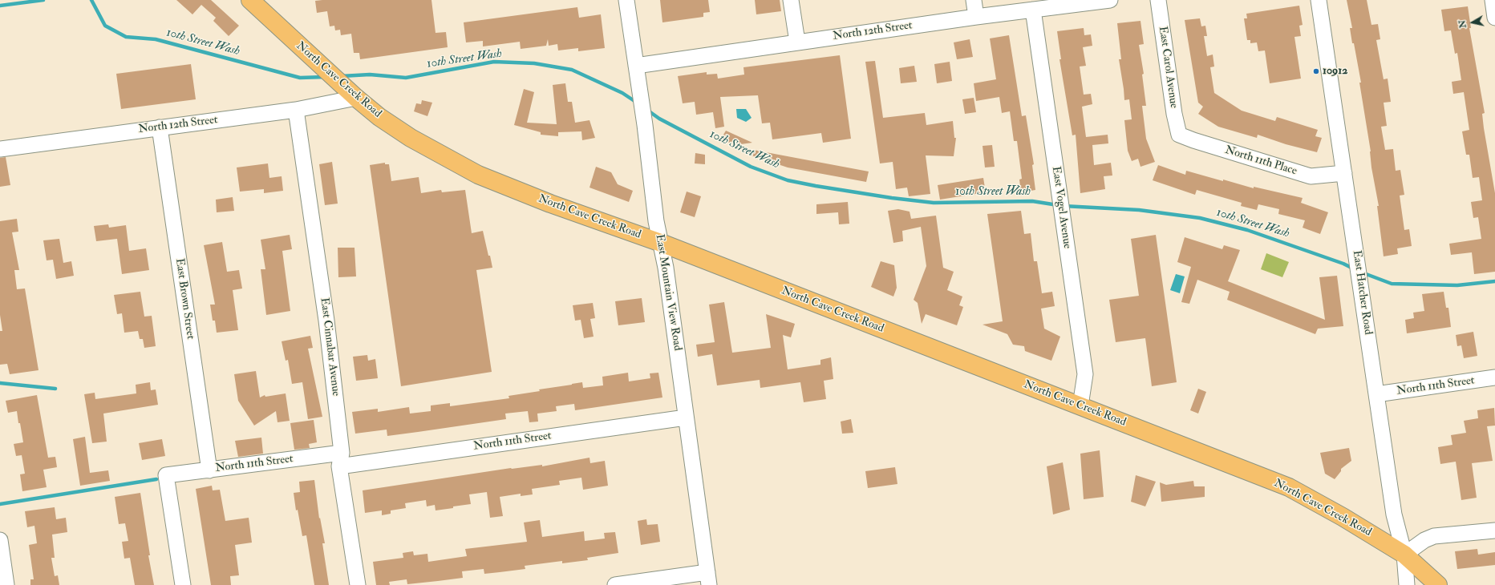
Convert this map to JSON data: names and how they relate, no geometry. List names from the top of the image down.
{
  "streets": {
    "main road": ["North Cave Creek Road"],
    "street": [
      "North 12th Street",
      "East Carol Avenue",
      "North 11th Place",
      "East Vogel Avenue",
      "East Mountain View Road",
      "East Hatcher Road",
      "East Brown Street",
      "East Cinnabar Avenue",
      "North 11th Street"
    ]
  },
  "crossings": [
    ["North 12th Street", "North Cave Creek Road"],
    ["North 12th Street", "East Vogel Avenue"],
    ["North 12th Street", "East Mountain View Road"],
    ["North 12th Street", "East Brown Street"],
    ["North 12th Street", "East Cinnabar Avenue"],
    ["East Carol Avenue", "North 11th Place"],
    ["North Cave Creek Road", "East Vogel Avenue"],
    ["North Cave Creek Road", "East Mountain View Road"],
    ["North Cave Creek Road", "East Hatcher Road"],
    ["North 11th Place", "East Hatcher Road"],
    ["East Mountain View Road", "North 11th Street"],
    ["East Hatcher Road", "North 11th Street"],
    ["East Brown Street", "North 11th Street"],
    ["East Cinnabar Avenue", "North 11th Street"]
  ],
  "water": ["10th Street Wash"],
  "places": ["10912"],
  "north": "left"
}
